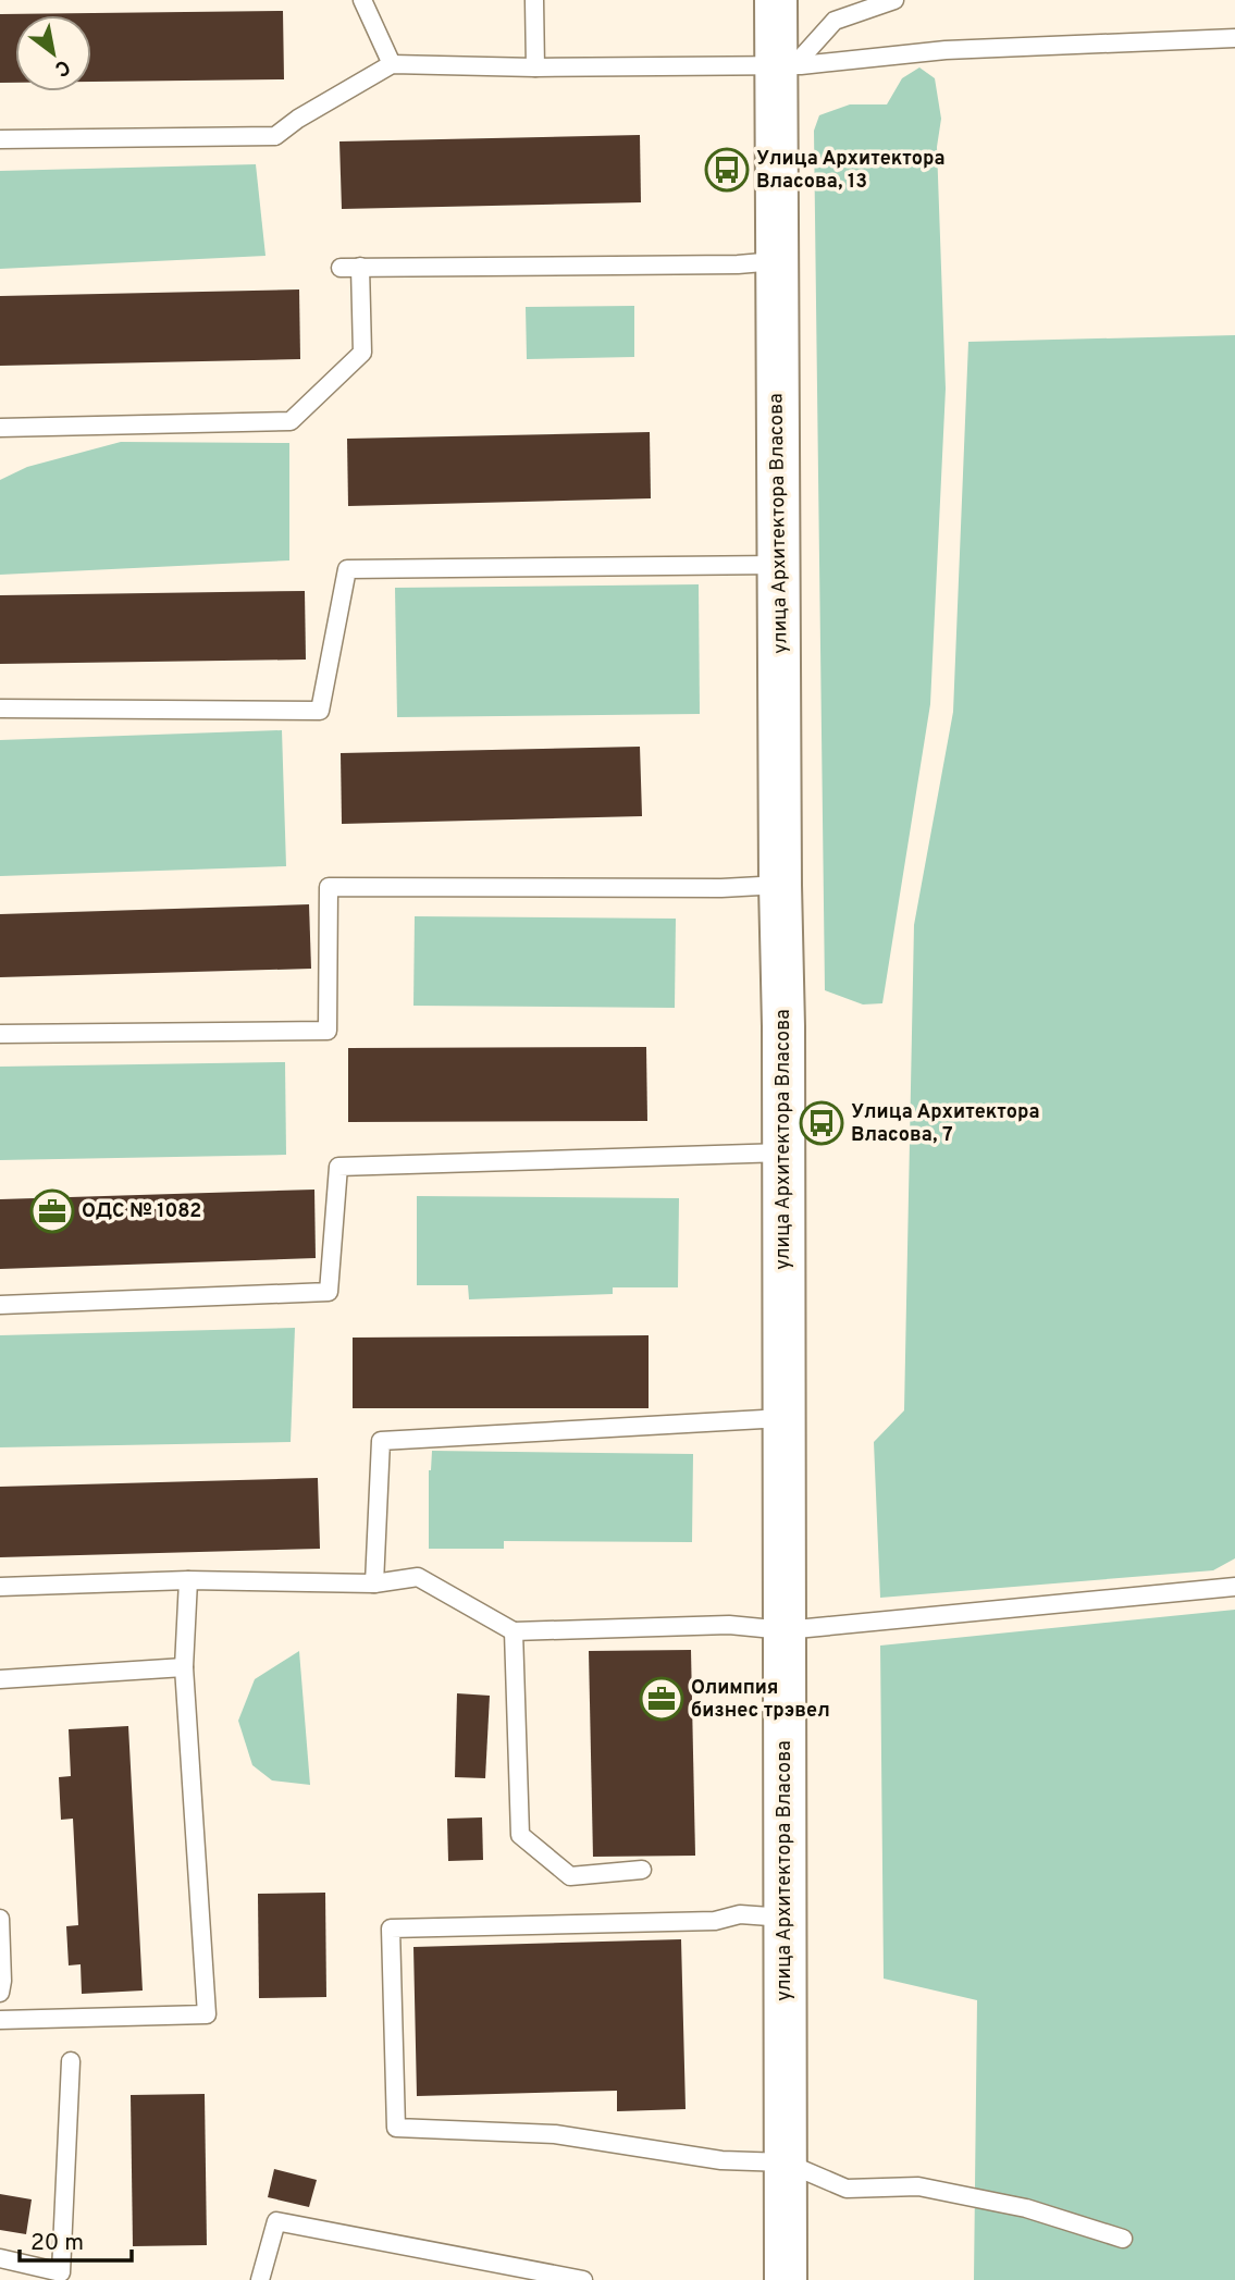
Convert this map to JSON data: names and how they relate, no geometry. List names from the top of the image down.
{
  "streets": {
    "street": ["улица Архитектора Власова"]
  },
  "places": {
    "bus stop": ["Улица Архитектора Власова, 13", "Улица Архитектора Власова, 7"],
    "office": ["ОДС № 1082", "Олимпия бизнес трэвел"]
  },
  "scale_bar": "20 m",
  "north": "bottom right"
}
